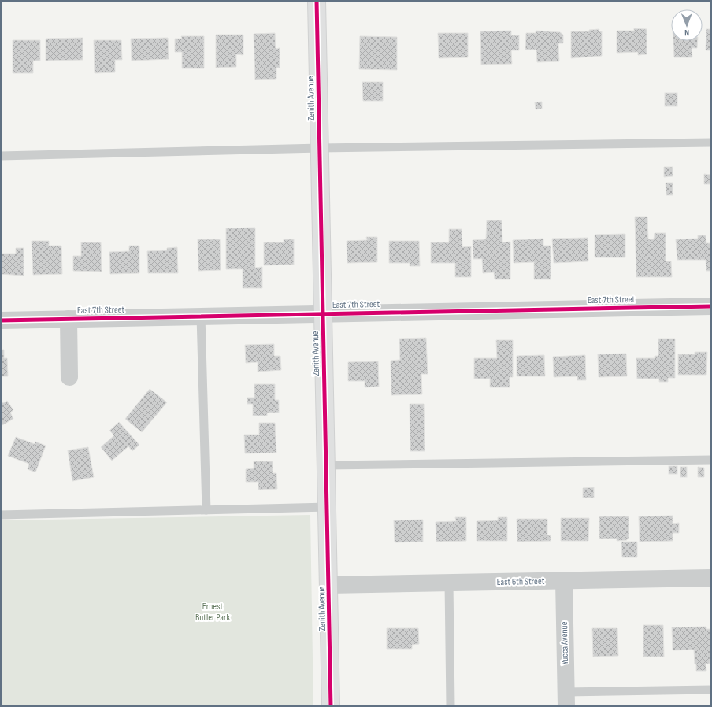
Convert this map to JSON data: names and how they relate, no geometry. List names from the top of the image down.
{
  "streets": {
    "street": [
      "Zenith Avenue",
      "East 7th Street",
      "East 6th Street",
      "Yucca Avenue"
    ]
  },
  "crossings": [
    ["Zenith Avenue", "East 7th Street"],
    ["Zenith Avenue", "East 6th Street"],
    ["East 6th Street", "Yucca Avenue"]
  ],
  "parks": ["Ernest Butler Park"],
  "north": "bottom"
}
